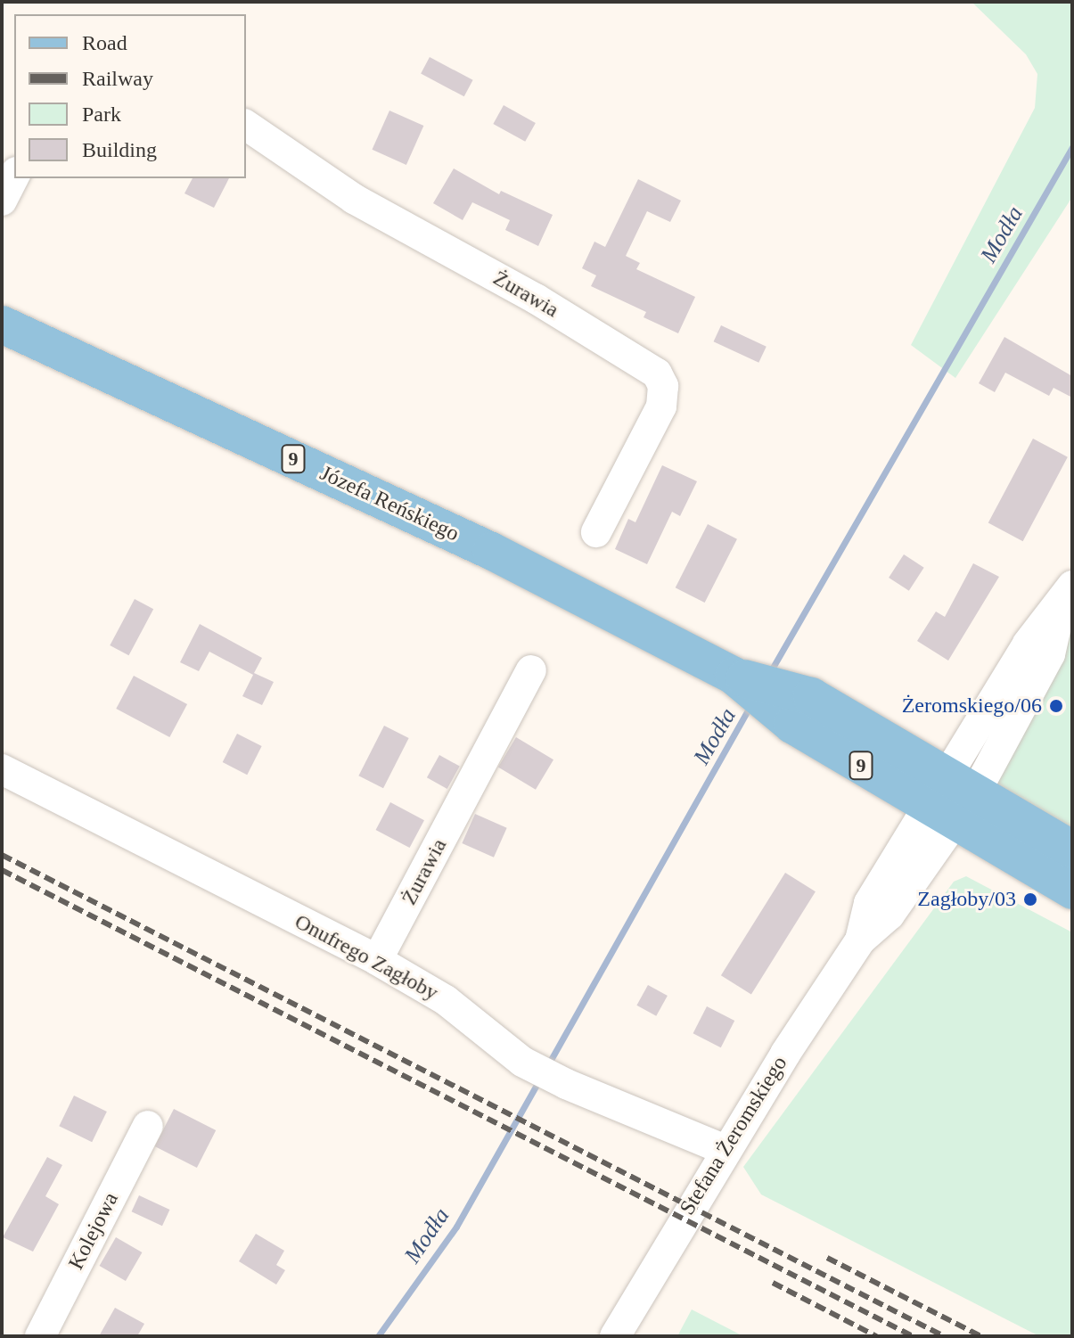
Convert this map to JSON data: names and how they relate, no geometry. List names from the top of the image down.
{
  "streets": {
    "main road": ["9", "Józefa Reńskiego"],
    "street": [
      "Żurawia",
      "Onufrego Zagłoby",
      "Stefana Żeromskiego",
      "Kolejowa"
    ]
  },
  "crossings": [
    ["Żurawia", "Onufrego Zagłoby"],
    ["9", "Józefa Reńskiego"],
    ["9", "Stefana Żeromskiego"],
    ["Józefa Reńskiego", "Stefana Żeromskiego"],
    ["Onufrego Zagłoby", "Stefana Żeromskiego"]
  ],
  "water": ["Modła"],
  "places": ["Żeromskiego/06", "Zagłoby/03"],
  "legend": [
    "Road",
    "Railway",
    "Park",
    "Building"
  ]
}
